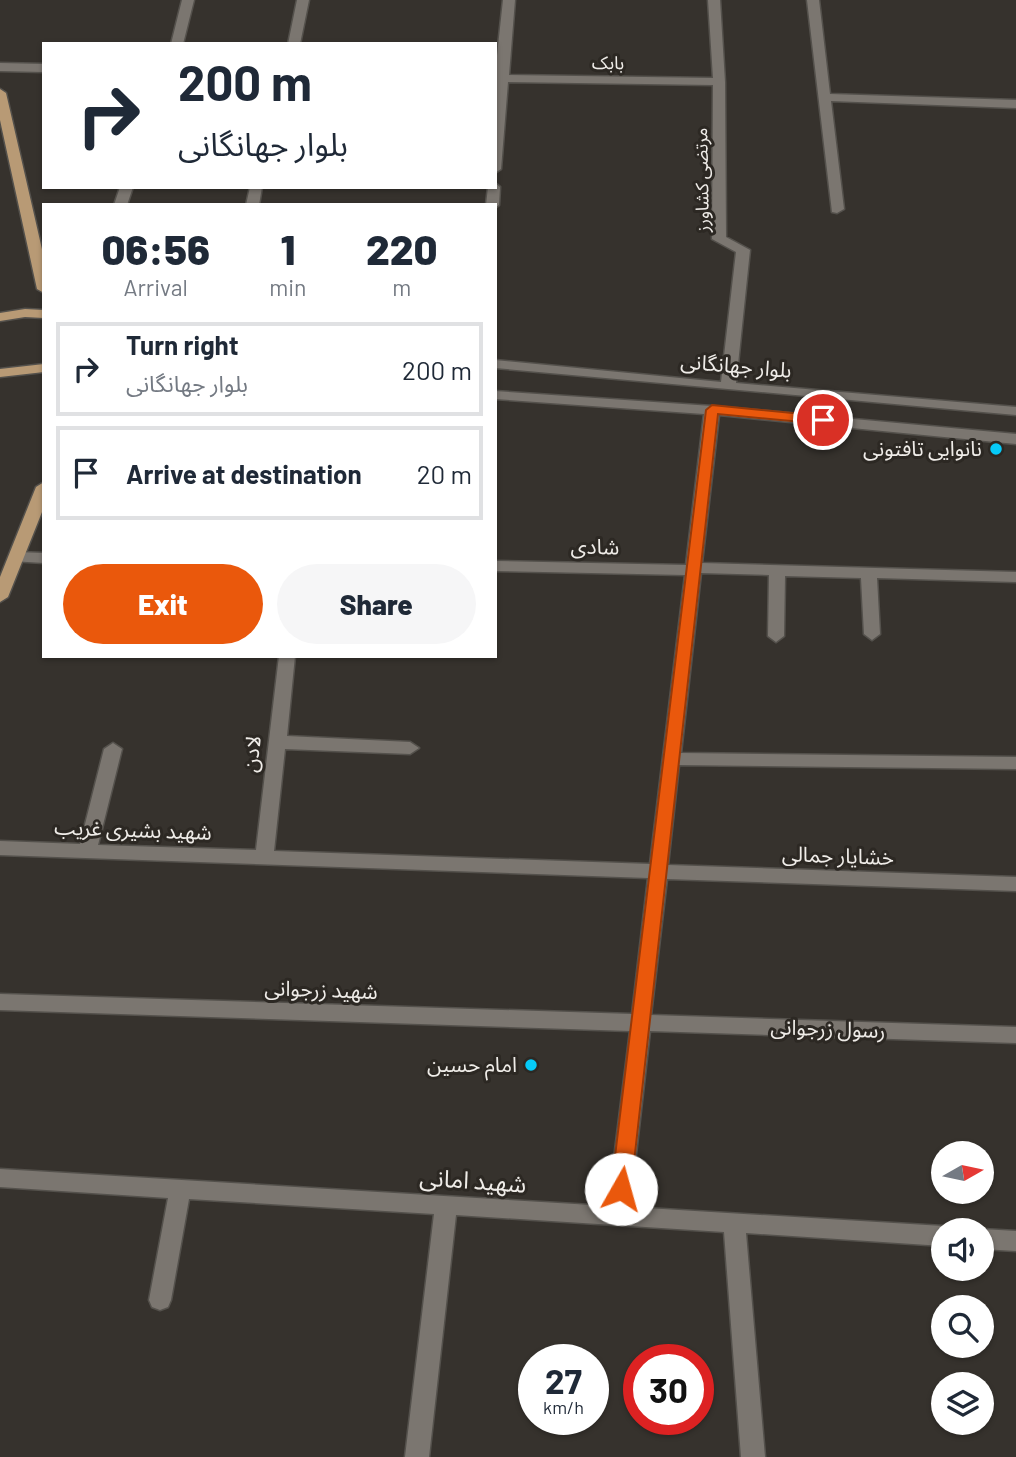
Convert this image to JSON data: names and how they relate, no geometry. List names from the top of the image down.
{
  "streets": {
    "street": [
      "بابک",
      "مرتضی کشاورز",
      "بلوار جهانگانی",
      "شادی",
      "لادن",
      "شهید بشیری غریب",
      "خشایار جمالی",
      "شهید زرجوانی",
      "رسول زرجوانی",
      "شهید امانی"
    ]
  },
  "crossings": [
    ["بابک", "مرتضی کشاورز"],
    ["مرتضی کشاورز", "بلوار جهانگانی"],
    ["لادن", "شهید بشیری غریب"],
    ["شهید بشیری غریب", "خشایار جمالی"],
    ["شهید زرجوانی", "رسول زرجوانی"]
  ],
  "places": ["نانوایی تافتونی", "امام حسین"],
  "north": "right",
  "page": {
    "turn": ["200 m", "بلوار جهانگانی"],
    "eta": [
      "06:56",
      "Arrival",
      "1",
      "min",
      "220",
      "m"
    ],
    "list": [
      {
        "name": "Turn right",
        "note": "بلوار جهانگانی",
        "value": "200 m"
      },
      {
        "name": "Arrive at destination",
        "value": "20 m"
      }
    ],
    "buttons": ["Exit", "Share"],
    "speed": "27 km/h",
    "limit": "30"
  }
}
